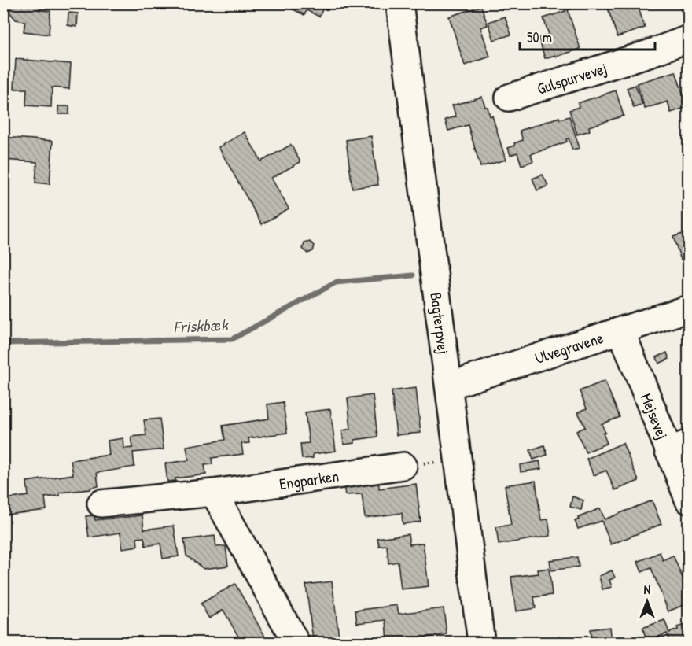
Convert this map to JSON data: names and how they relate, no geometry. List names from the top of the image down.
{
  "streets": {
    "street": [
      "Gulspurvevej",
      "Bagterpvej",
      "Ulvegravene",
      "Mejsevej",
      "Engparken"
    ]
  },
  "crossings": [
    ["Bagterpvej", "Ulvegravene"],
    ["Ulvegravene", "Mejsevej"]
  ],
  "water": ["Friskbæk"],
  "scale_bar": "50 m",
  "north": "top"
}
